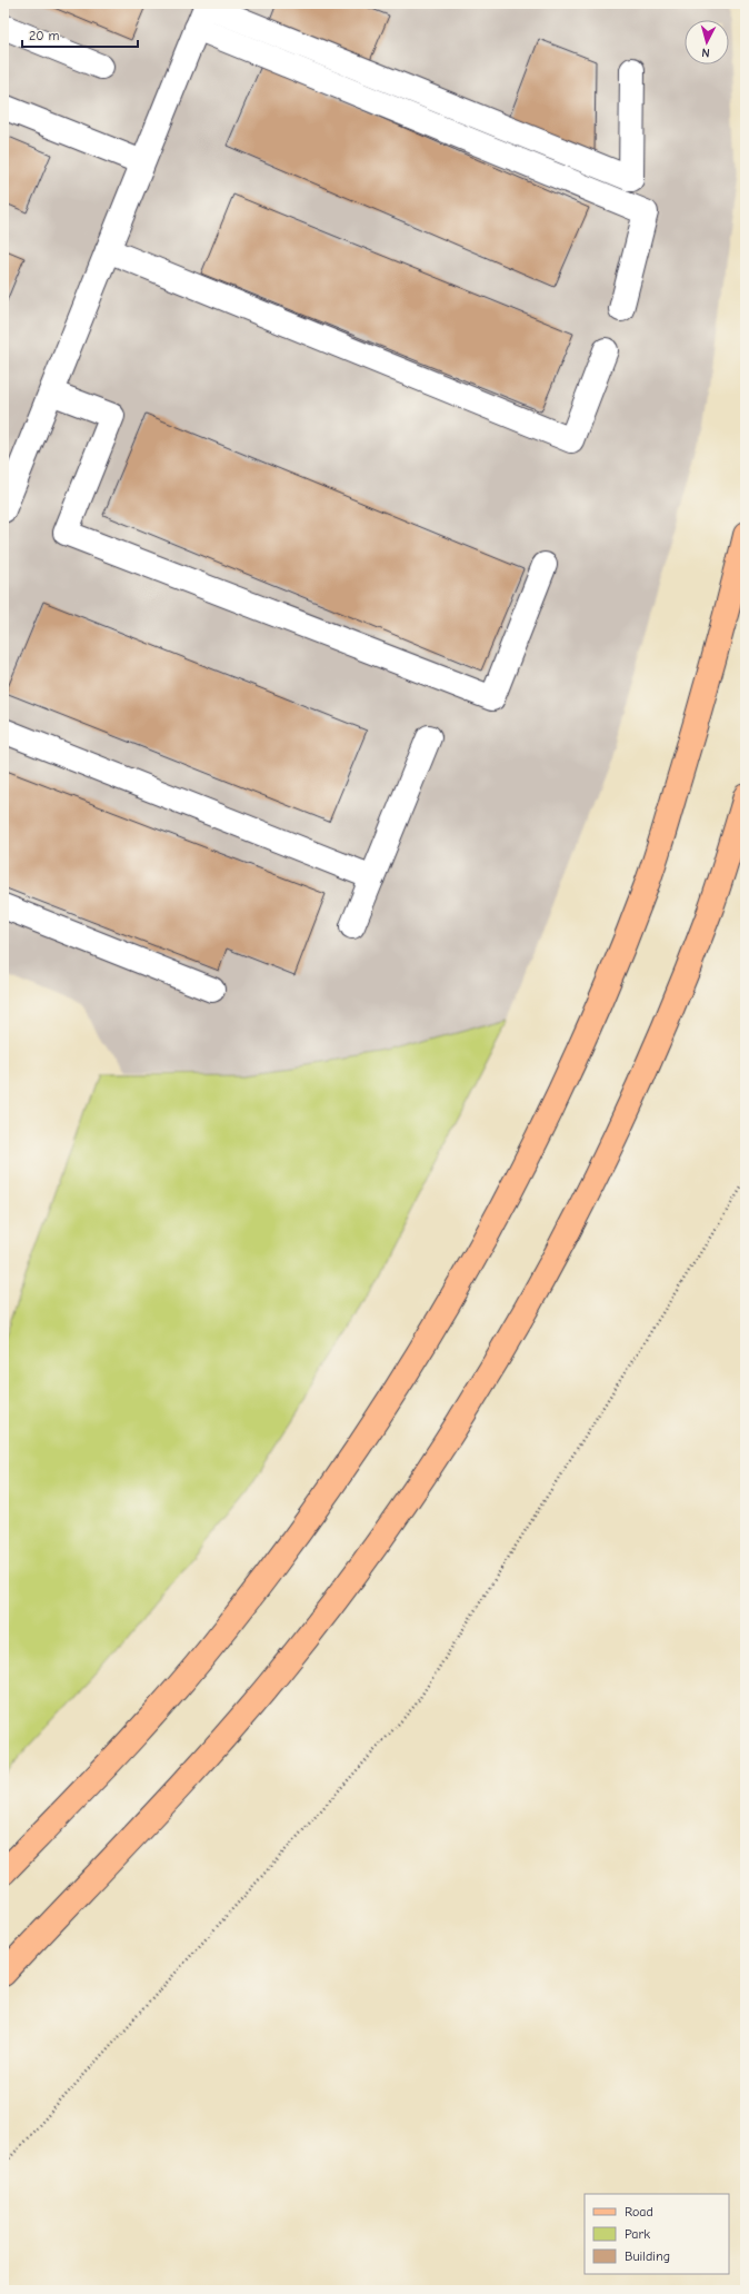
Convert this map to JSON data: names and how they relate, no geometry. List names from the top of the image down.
{
  "legend": ["Road", "Park", "Building"],
  "scale_bar": "20 m",
  "north": "bottom"
}
